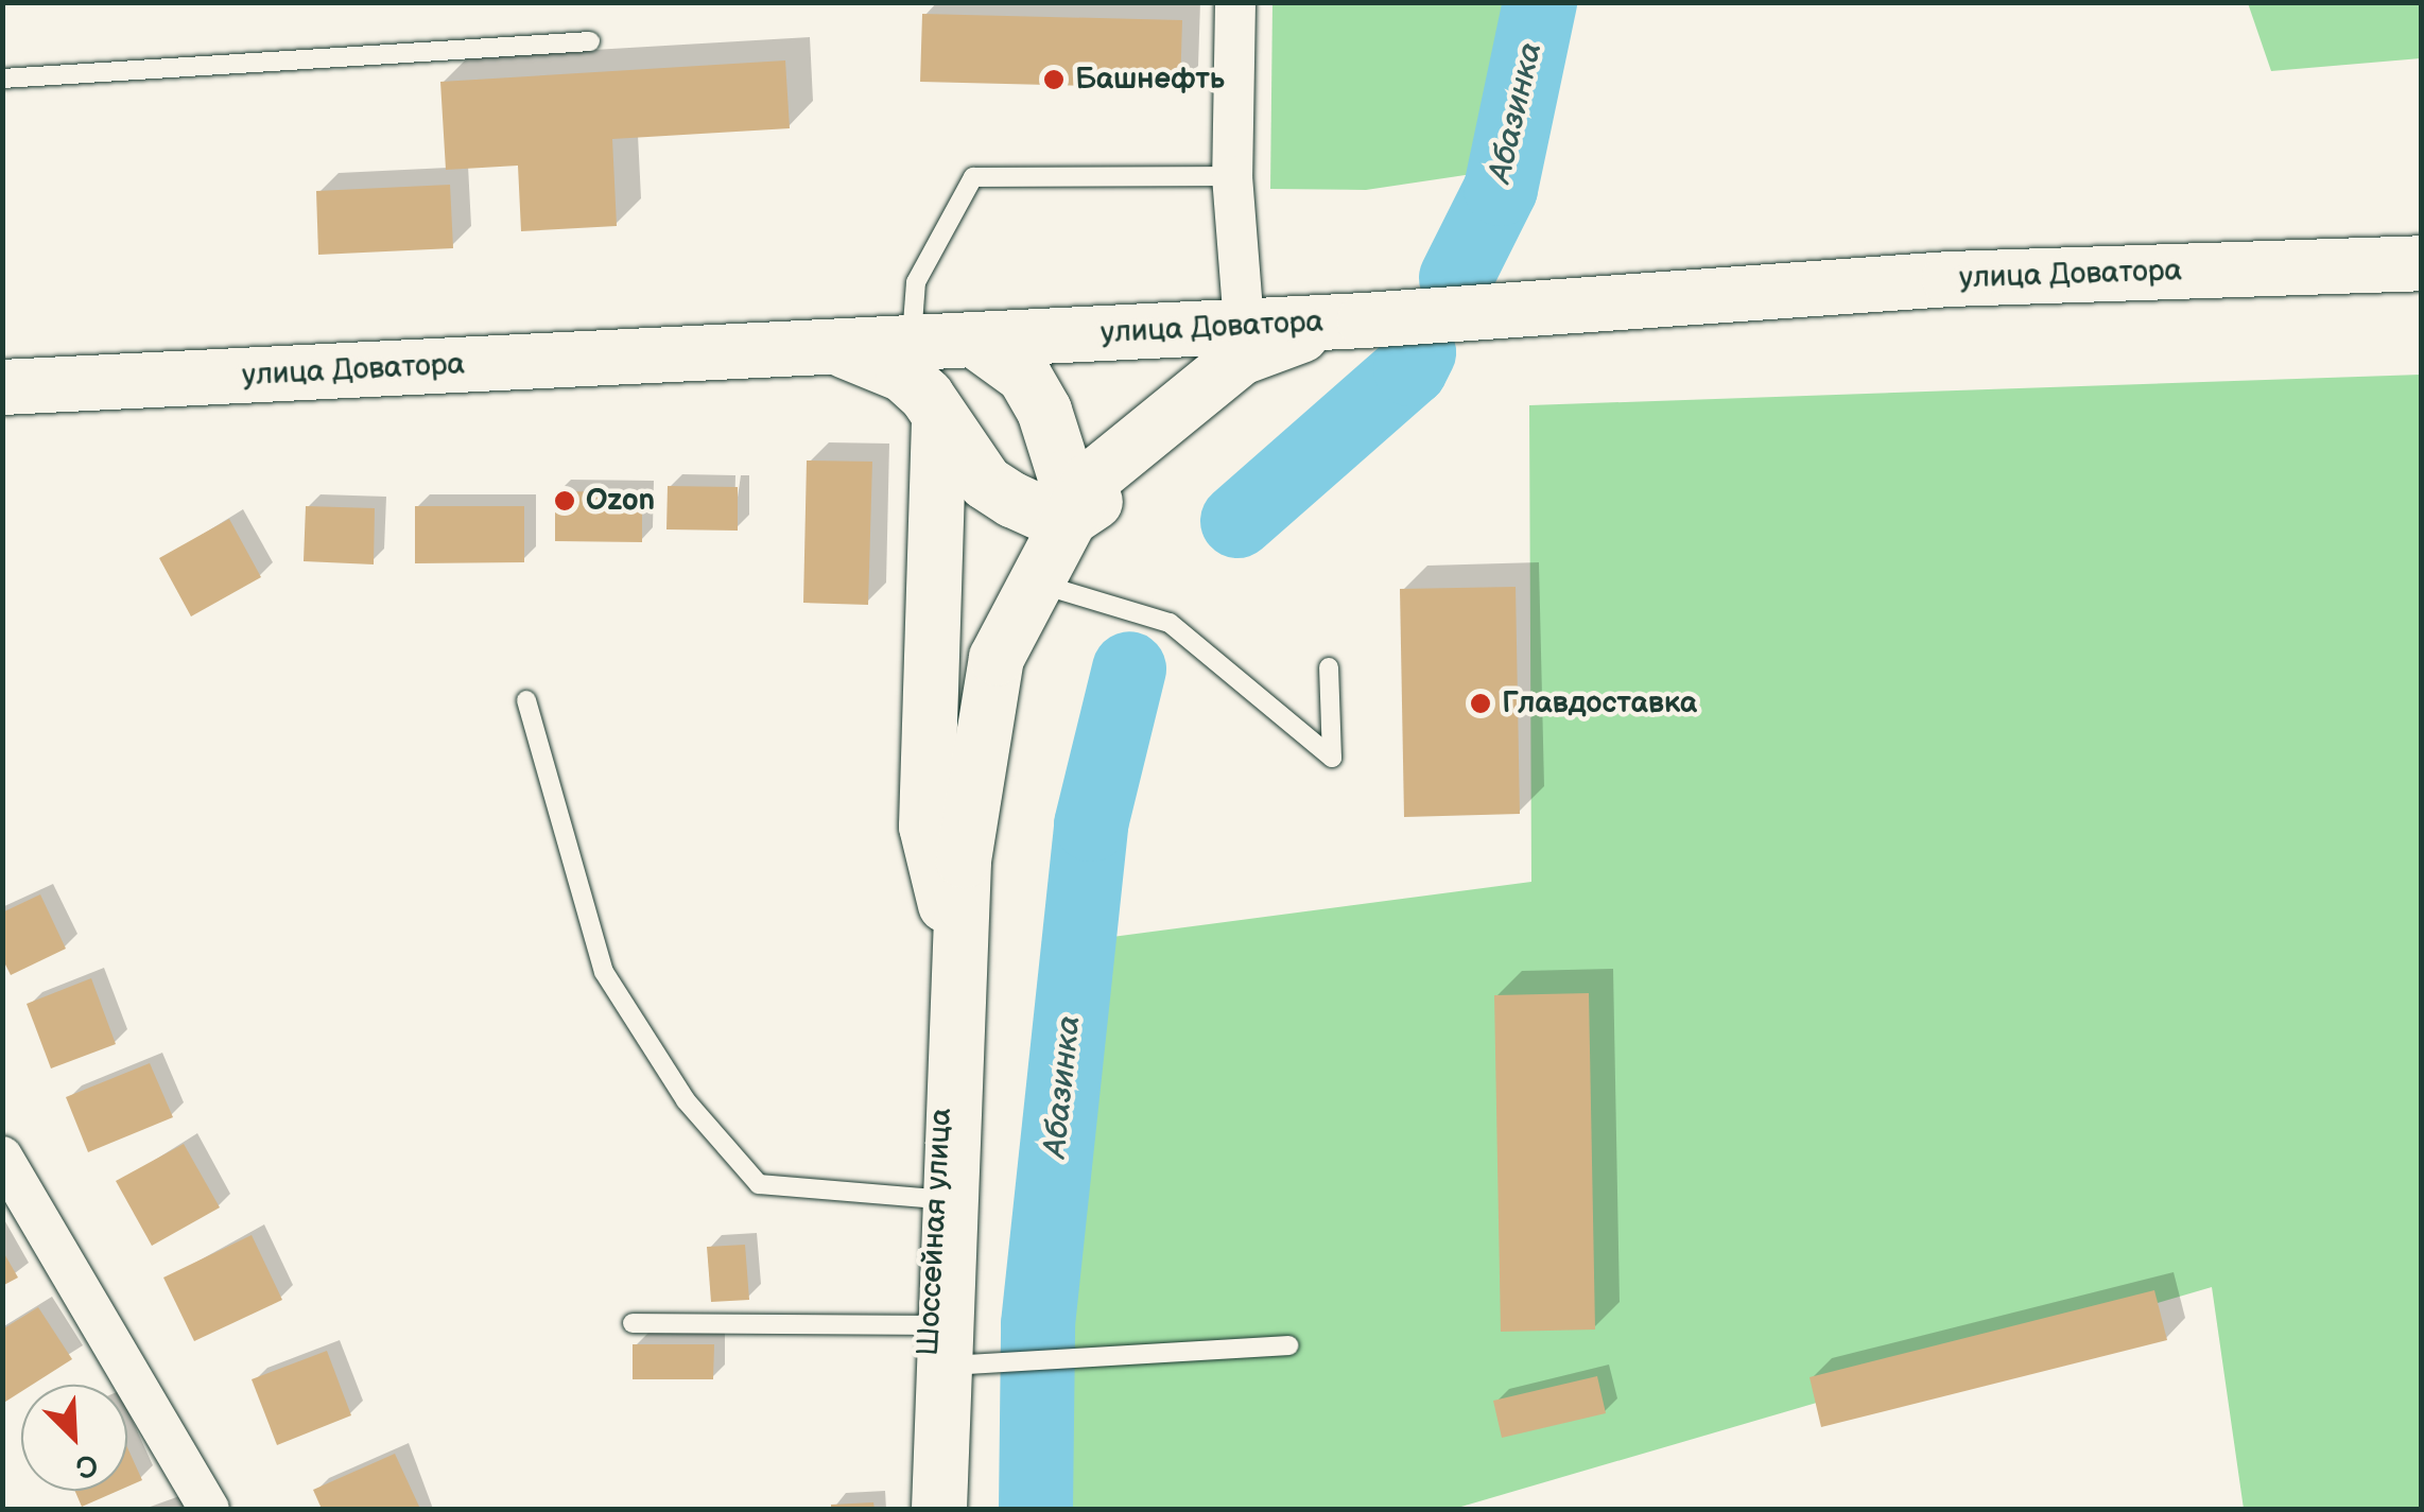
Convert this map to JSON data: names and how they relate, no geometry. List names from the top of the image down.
{
  "streets": {
    "main road": ["улица Доватора", "Шоссейная улица"]
  },
  "water": ["Абазинка"],
  "places": ["Башнефть", "Ozon", "Главдоставка"],
  "north": "bottom right"
}
